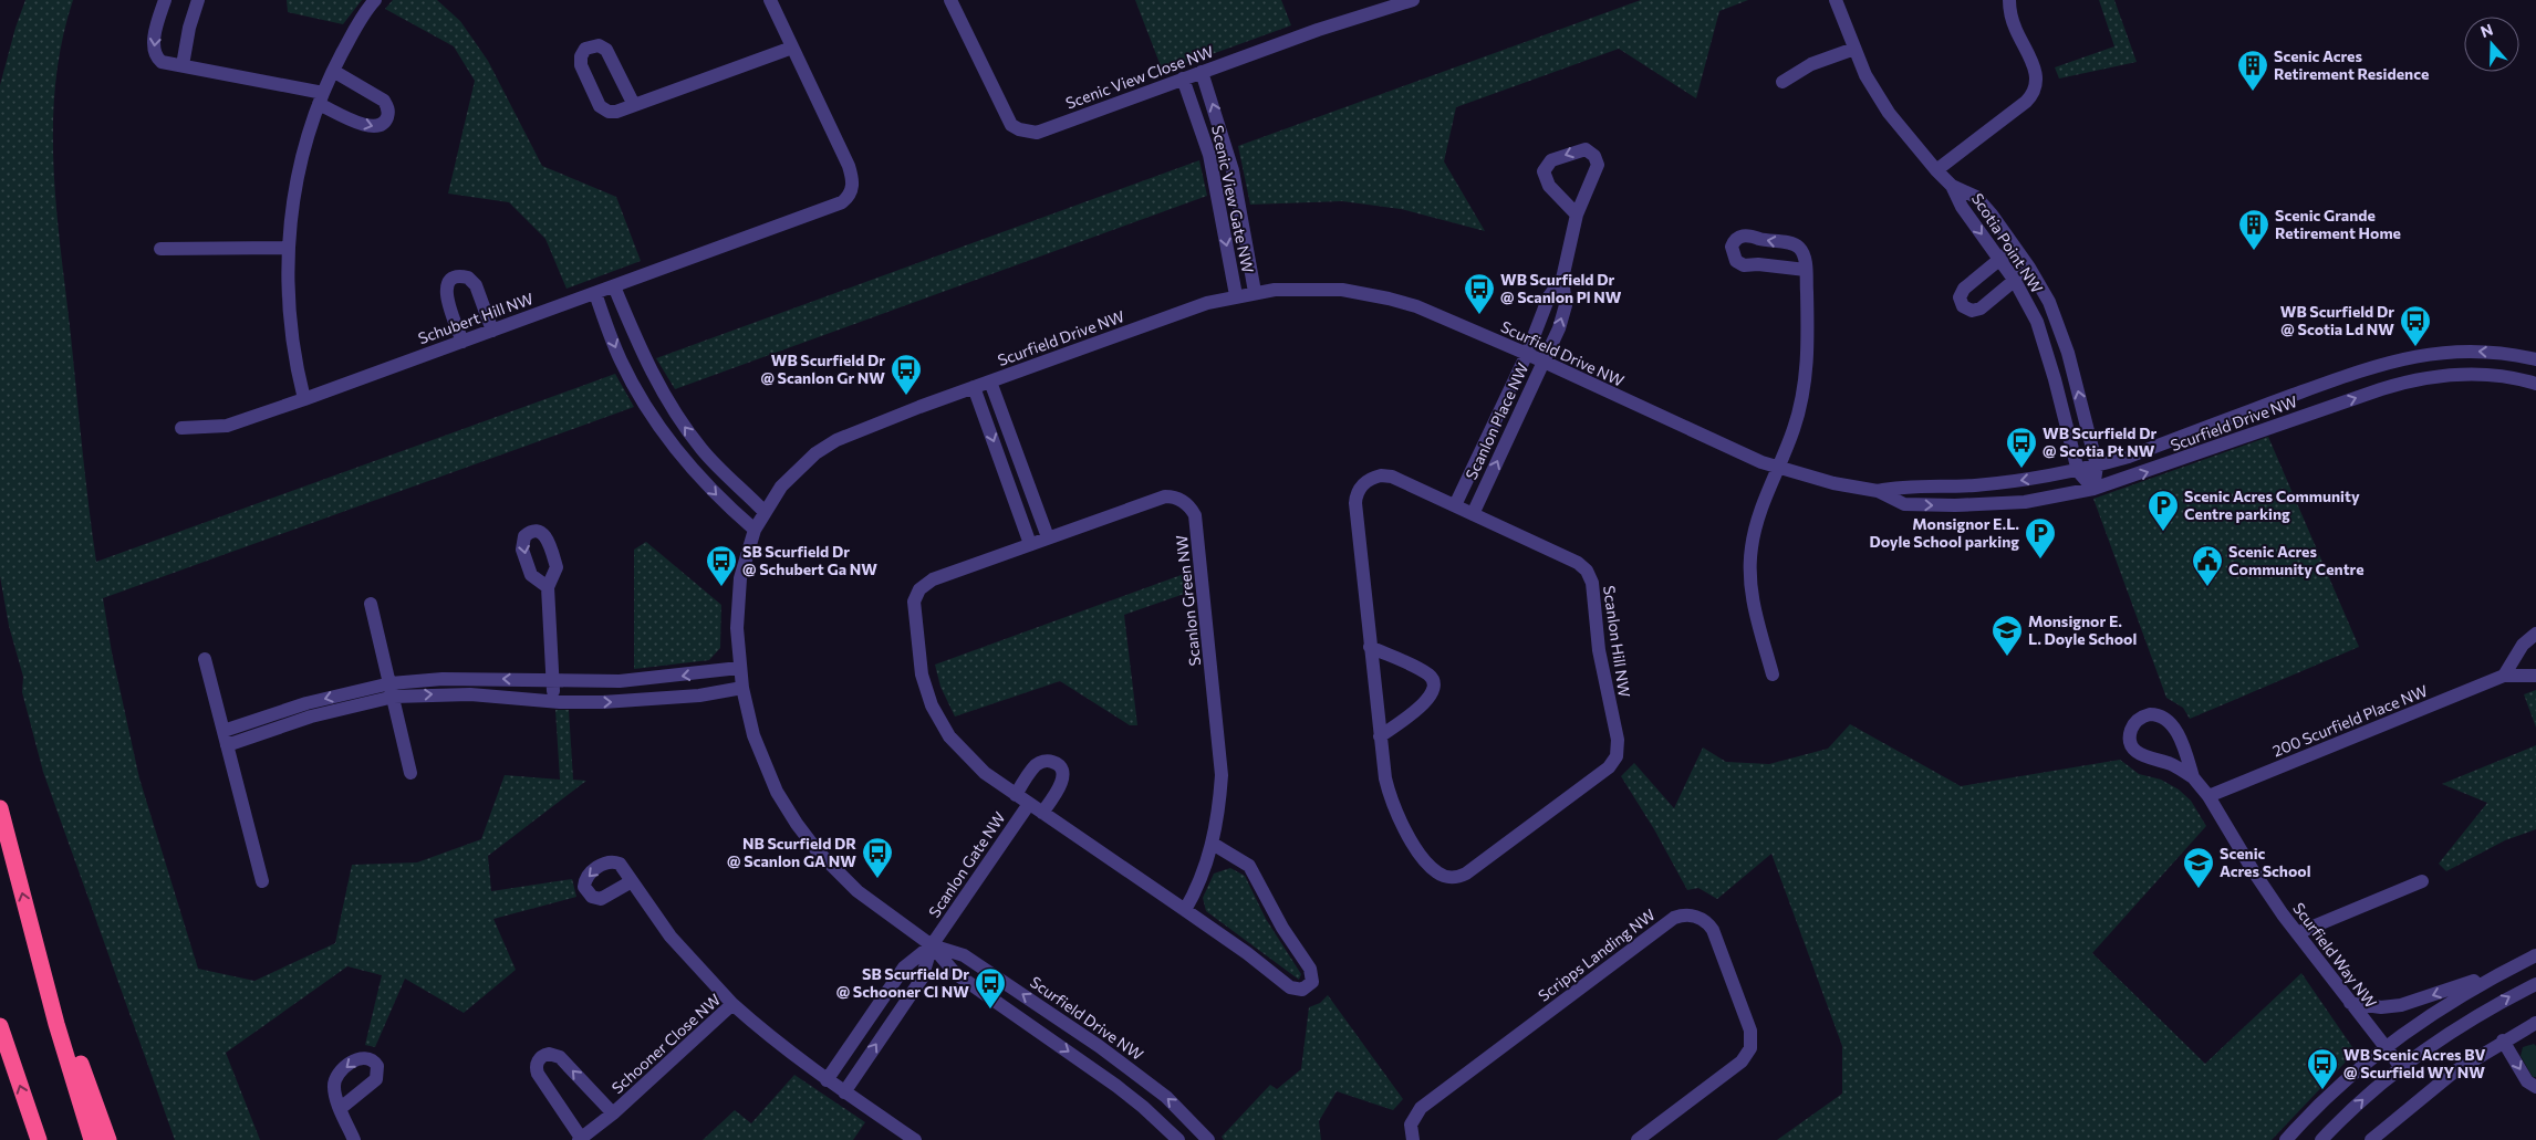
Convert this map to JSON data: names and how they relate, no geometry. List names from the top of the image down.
{
  "streets": {
    "street": [
      "Scenic View Close NW",
      "Scenic View Gate NW",
      "Scotia Point NW",
      "Schubert Hill NW",
      "Scurfield Drive NW",
      "Scanlon Place NW",
      "Scanlon Green NW",
      "Scanlon Hill NW",
      "200 Scurfield Place NW",
      "Scanlon Gate NW",
      "Scripps Landing NW",
      "Scurfield Way NW",
      "Schooner Close NW"
    ]
  },
  "crossings": [
    ["Scenic View Close NW", "Scenic View Gate NW"],
    ["Scenic View Gate NW", "Scurfield Drive NW"],
    ["Scotia Point NW", "Scurfield Drive NW"],
    ["Scurfield Drive NW", "Scanlon Place NW"],
    ["Scurfield Drive NW", "Scanlon Gate NW"],
    ["Scanlon Place NW", "Scanlon Hill NW"],
    ["Scanlon Green NW", "Scanlon Gate NW"],
    ["200 Scurfield Place NW", "Scurfield Way NW"]
  ],
  "places": {
    "building": ["Scenic Acres Retirement Residence", "Scenic Grande Retirement Home"],
    "bus stop": [
      "WB Scurfield Dr @ Scanlon Pl NW",
      "WB Scurfield Dr @ Scotia Ld NW",
      "WB Scurfield Dr @ Scanlon Gr NW",
      "WB Scurfield Dr @ Scotia Pt NW",
      "SB Scurfield Dr @ Schubert Ga NW",
      "NB Scurfield DR @ Scanlon GA NW",
      "SB Scurfield Dr @ Schooner Cl NW",
      "WB Scenic Acres BV @ Scurfield WY NW"
    ],
    "parking": ["Scenic Acres Community Centre parking", "Monsignor E.L. Doyle School parking"],
    "public building": ["Scenic Acres Community Centre"],
    "school or university": ["Monsignor E. L. Doyle School", "Scenic Acres School"]
  },
  "north": "top"
}
